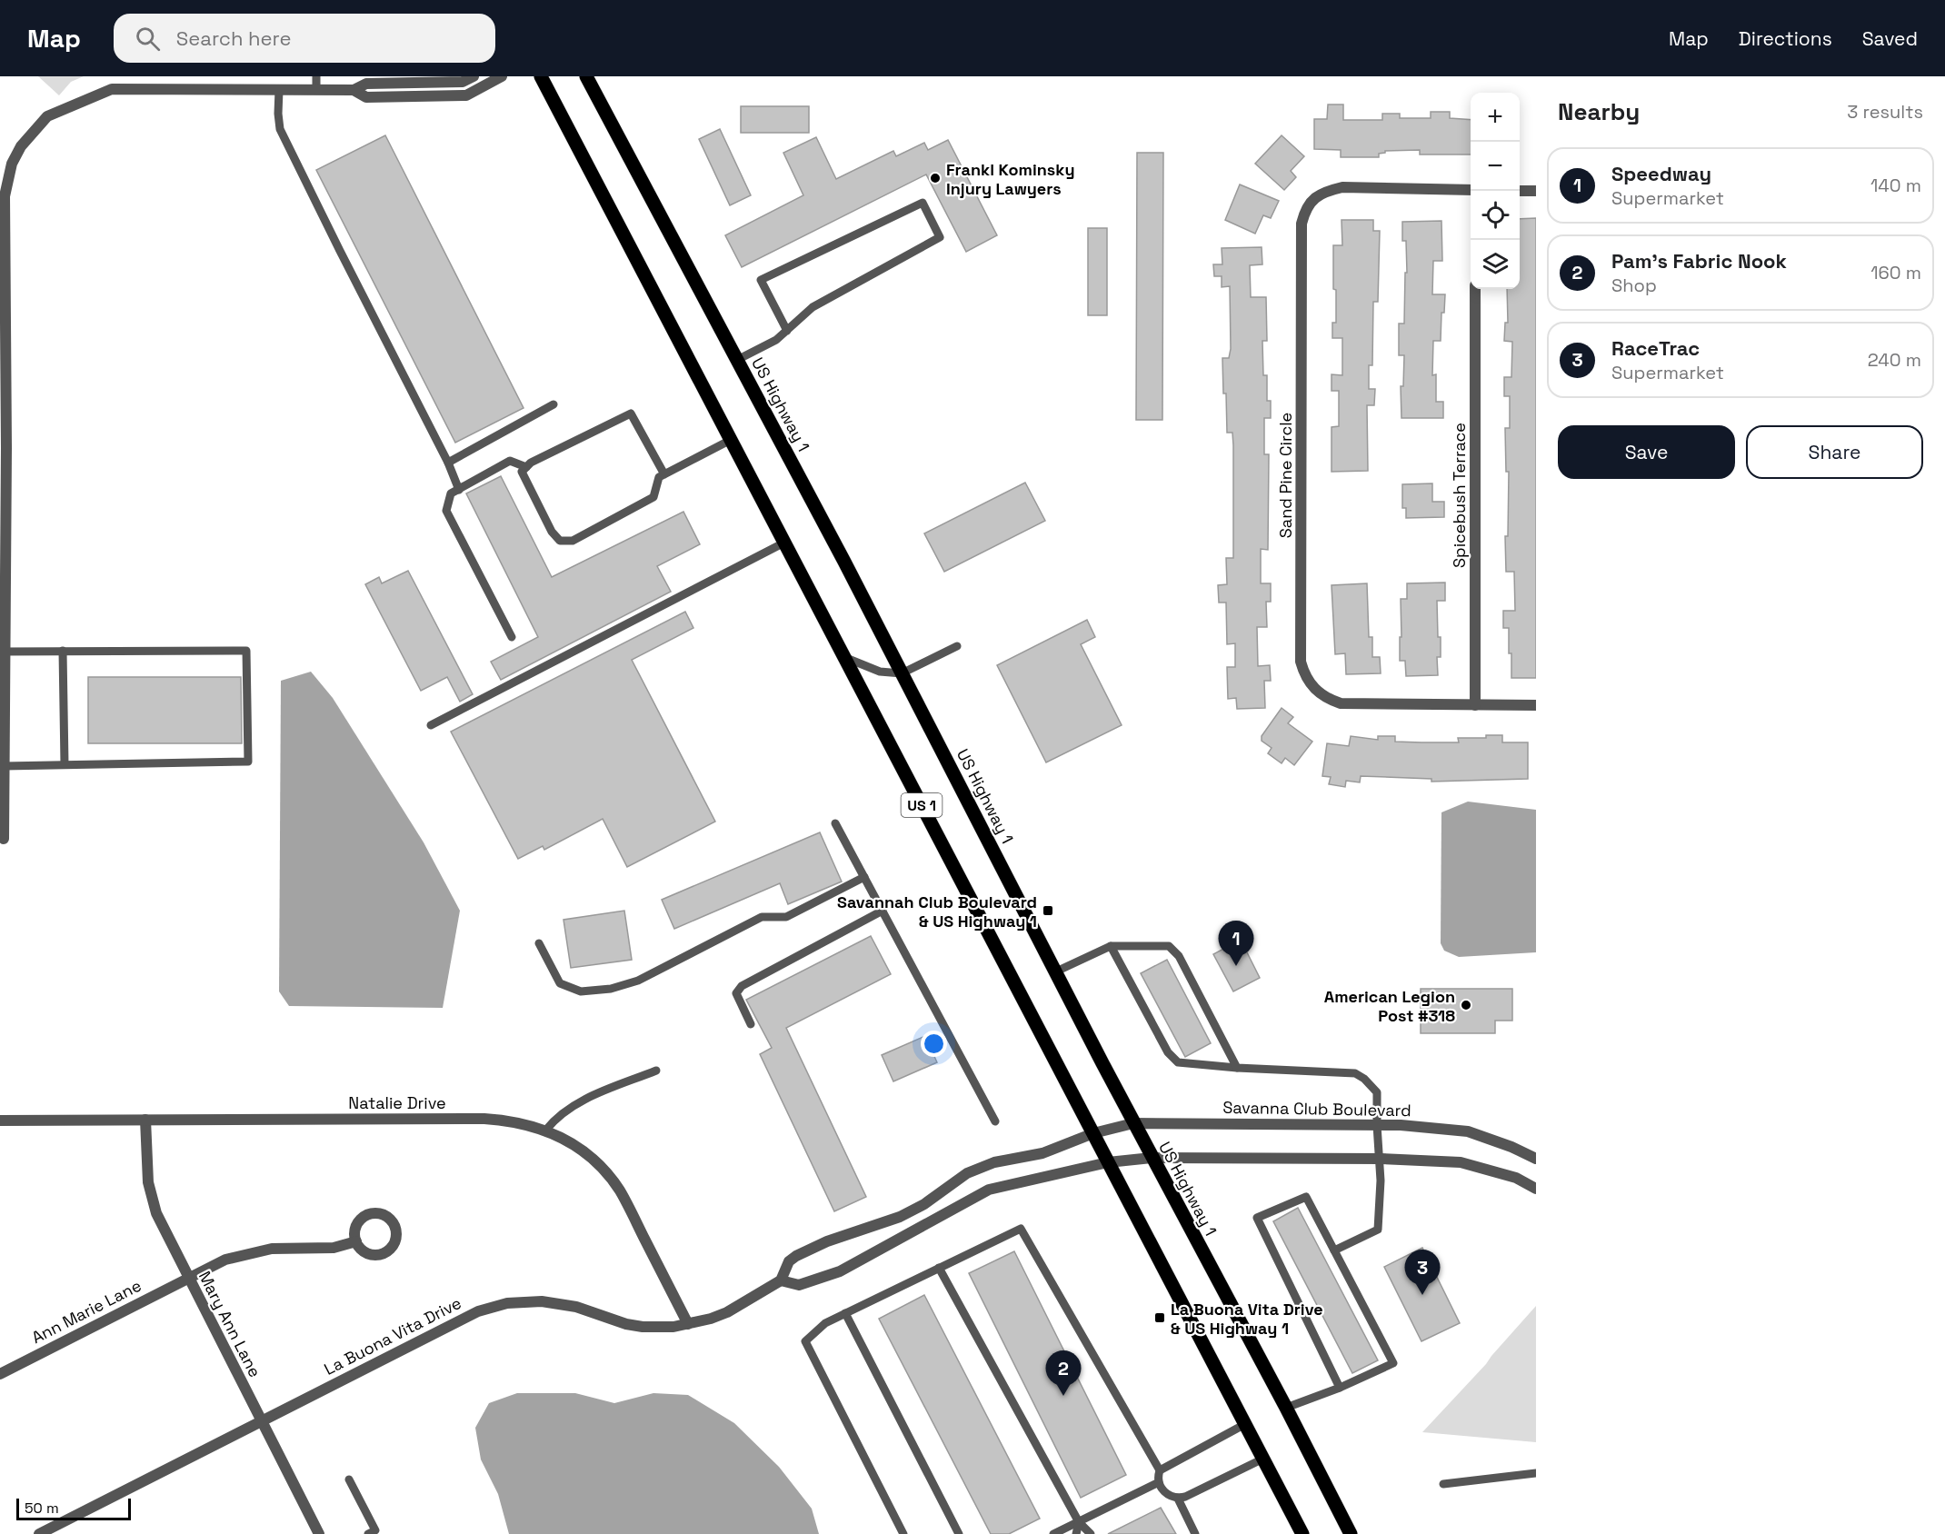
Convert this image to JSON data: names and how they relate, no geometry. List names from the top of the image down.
{
  "streets": {
    "main road": ["US Highway 1", "US 1"],
    "street": [
      "Sand Pine Circle",
      "Spicebush Terrace",
      "Natalie Drive",
      "Savanna Club Boulevard",
      "Ann Marie Lane",
      "Mary Ann Lane",
      "La Buona Vita Drive"
    ]
  },
  "crossings": [
    ["US Highway 1", "Savanna Club Boulevard"],
    ["Sand Pine Circle", "Spicebush Terrace"],
    ["US 1", "Savanna Club Boulevard"],
    ["US 1", "La Buona Vita Drive"],
    ["Natalie Drive", "Mary Ann Lane"],
    ["Natalie Drive", "La Buona Vita Drive"],
    ["Savanna Club Boulevard", "La Buona Vita Drive"],
    ["Ann Marie Lane", "Mary Ann Lane"],
    ["Mary Ann Lane", "La Buona Vita Drive"]
  ],
  "places": {
    "other": ["Frankl Kominsky Injury Lawyers", "American Legion Post #318"],
    "transit": ["Savannah Club Boulevard & US Highway 1", "La Buona Vita Drive & US Highway 1"]
  },
  "scale_bar": "50 m",
  "page": {
    "header": "Map",
    "search": "Search here",
    "nav": ["Map", "Directions", "Saved"],
    "heading": ["Nearby", "3 results"],
    "map_buttons": ["+", "−"],
    "list": [
      {
        "mark": "1",
        "name": "Speedway",
        "note": "Supermarket",
        "value": "140 m"
      },
      {
        "mark": "2",
        "name": "Pam's Fabric Nook",
        "note": "Shop",
        "value": "160 m"
      },
      {
        "mark": "3",
        "name": "RaceTrac",
        "note": "Supermarket",
        "value": "240 m"
      }
    ],
    "buttons": ["Save", "Share"],
    "pins": ["1", "3", "2"],
    "scale": "50 m"
  }
}
